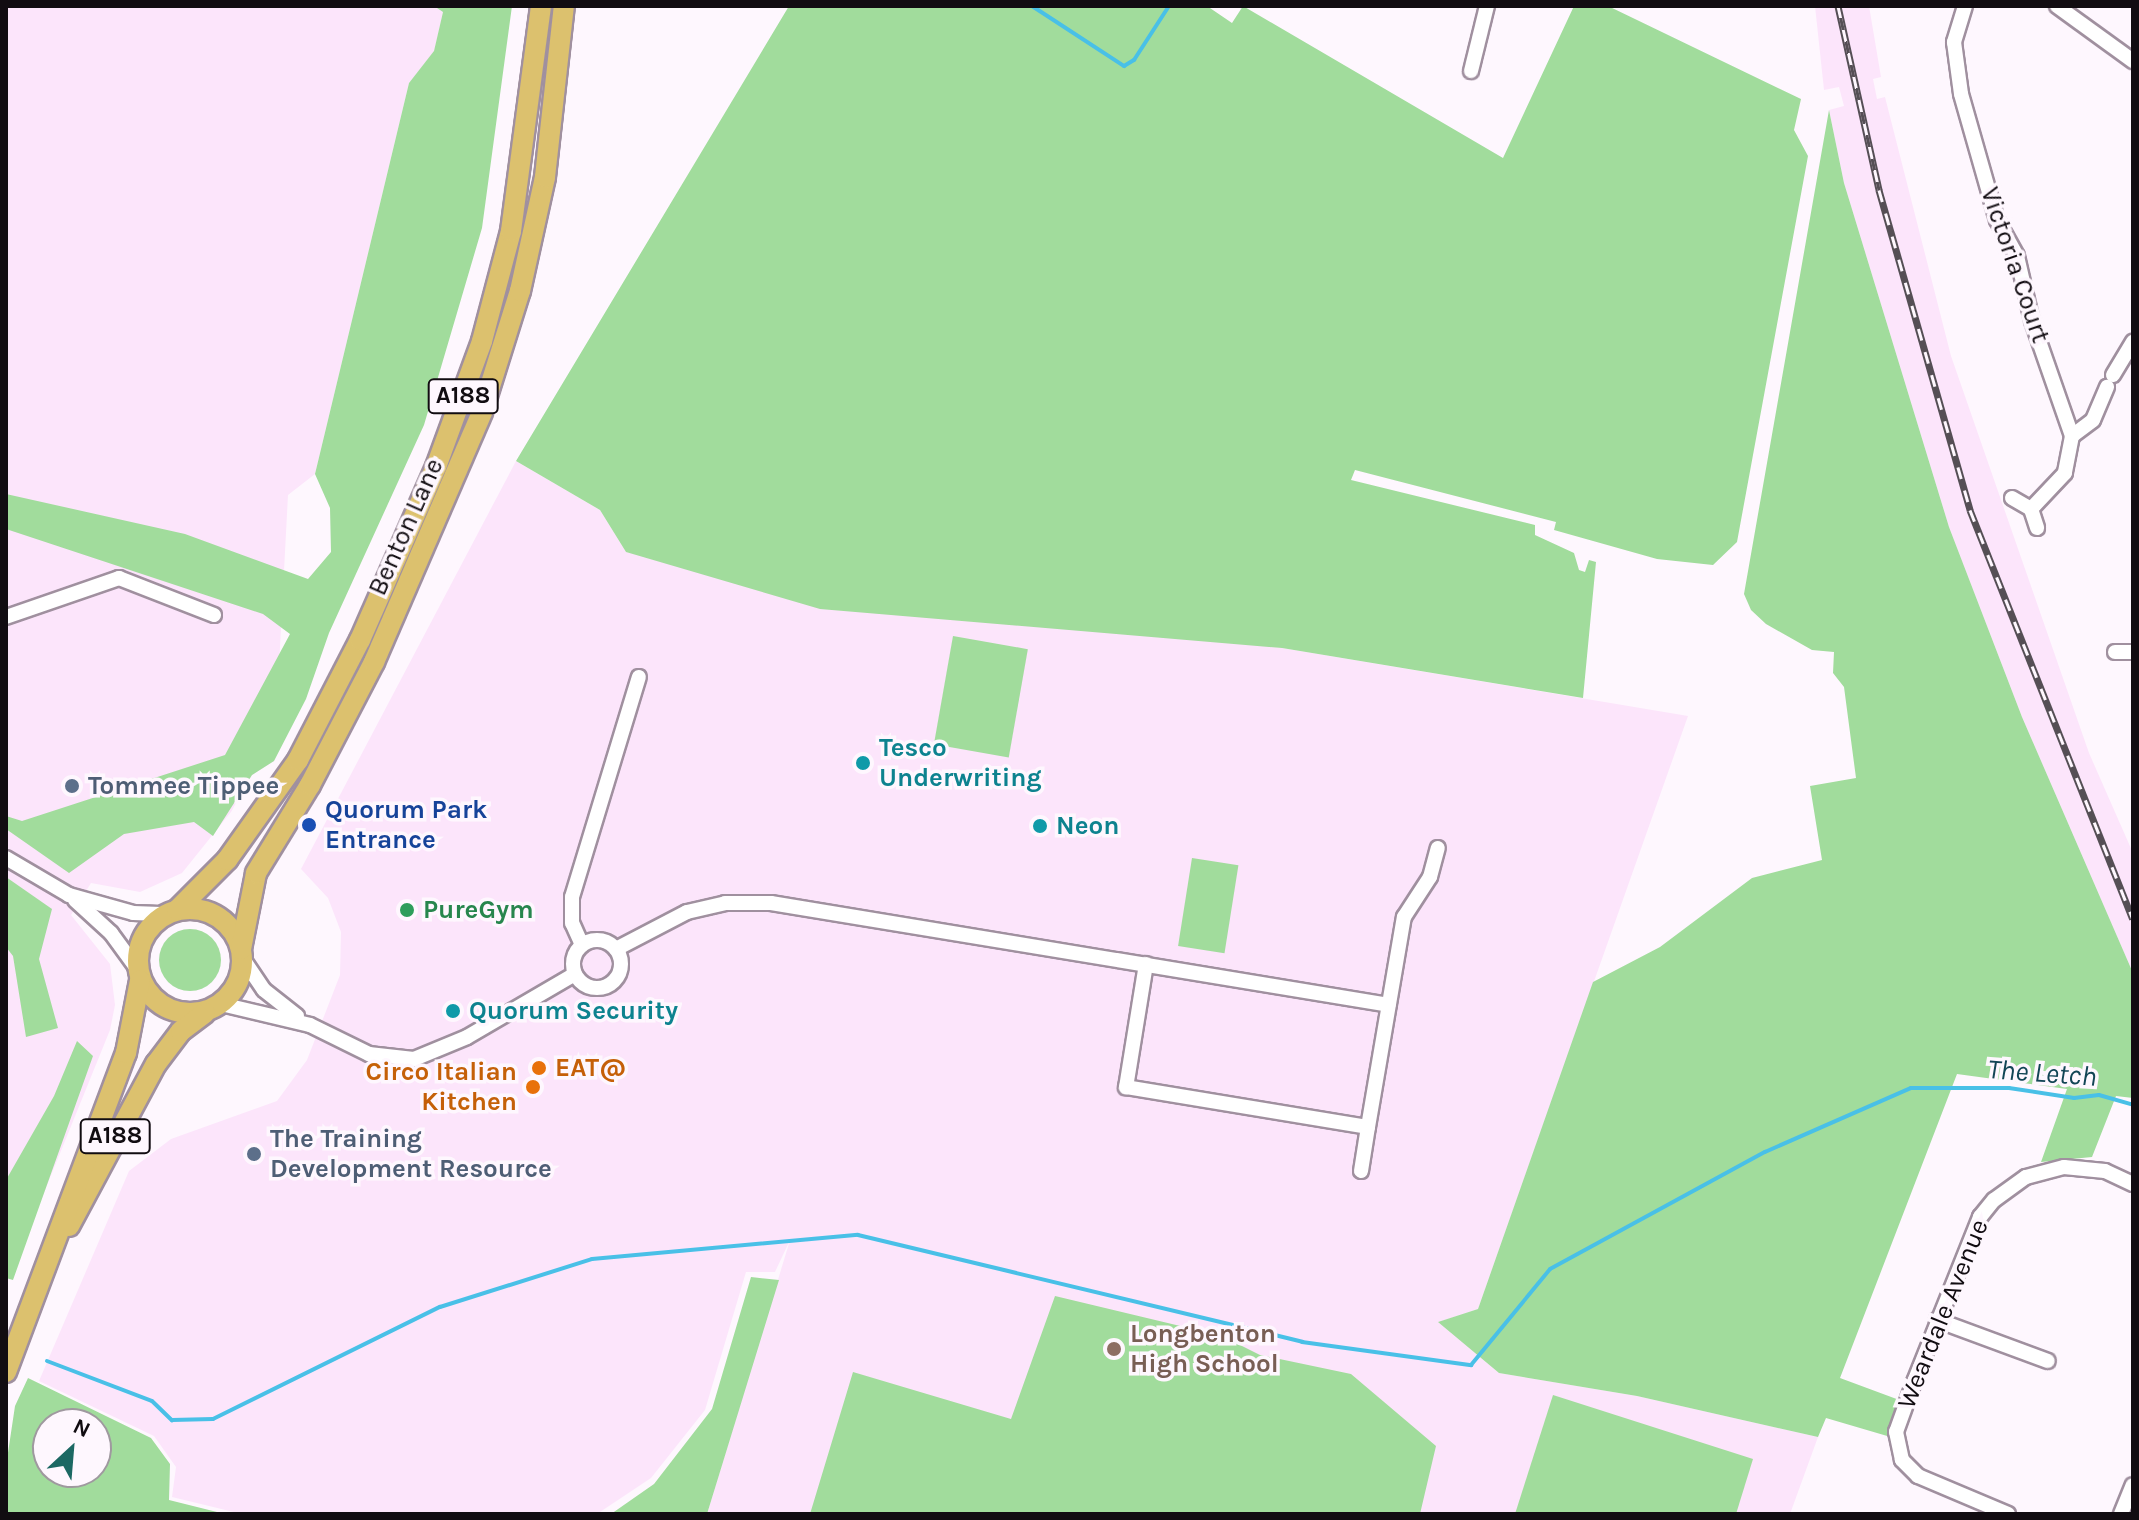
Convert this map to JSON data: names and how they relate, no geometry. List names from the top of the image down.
{
  "streets": {
    "main road": ["A188", "Benton Lane"],
    "street": ["Victoria Court", "Weardale Avenue"]
  },
  "crossings": [
    ["A188", "Benton Lane"]
  ],
  "water": ["The Letch"],
  "places": [
    "Tesco Underwriting",
    "Tommee Tippee",
    "Quorum Park Entrance",
    "Neon",
    "PureGym",
    "Quorum Security",
    "EAT@",
    "Circo Italian Kitchen",
    "The Training Development Resource",
    "Longbenton High School"
  ],
  "north": "top right"
}
